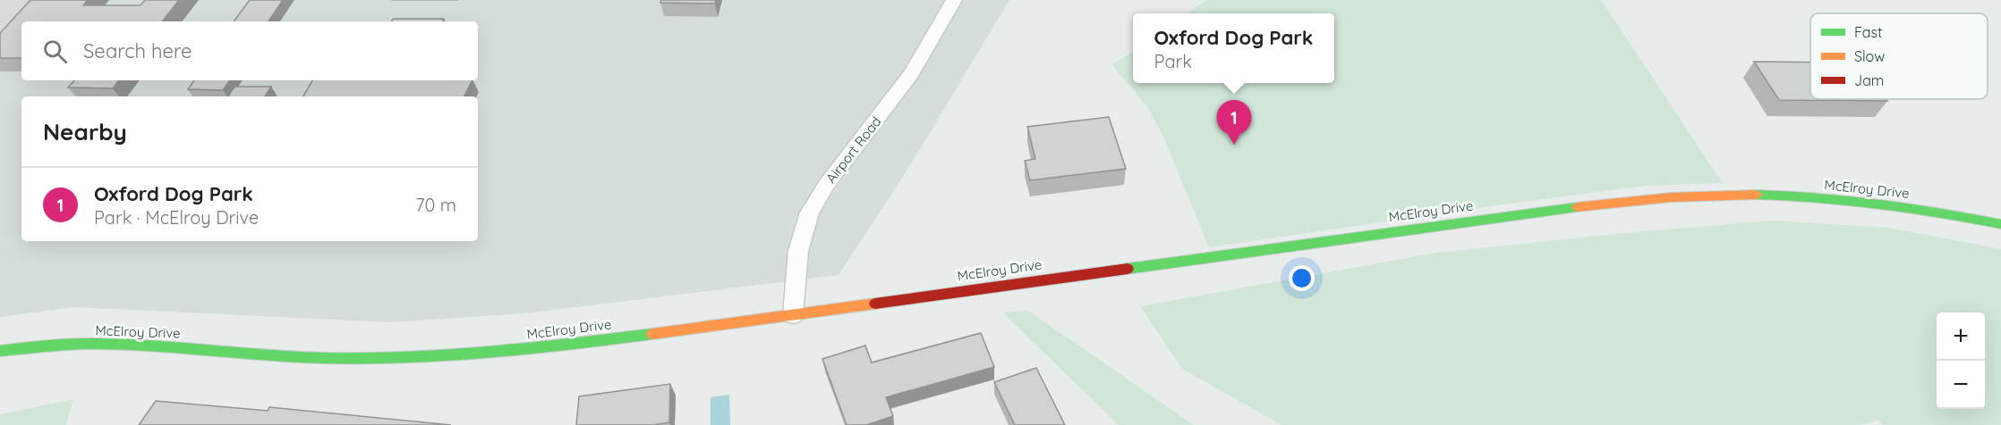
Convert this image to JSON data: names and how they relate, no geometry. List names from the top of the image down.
{
  "streets": {
    "street": ["Airport Road", "McElroy Drive"]
  },
  "crossings": [
    ["Airport Road", "McElroy Drive"]
  ],
  "legend": ["Fast", "Slow", "Jam"],
  "page": {
    "popup": ["Oxford Dog Park", "Park"],
    "search": "Search here",
    "heading": "Nearby",
    "pins": "1",
    "list": [
      {
        "mark": "1",
        "name": "Oxford Dog Park",
        "note": "Park · McElroy Drive",
        "value": "70 m"
      }
    ],
    "map_buttons": ["+", "−"]
  }
}
